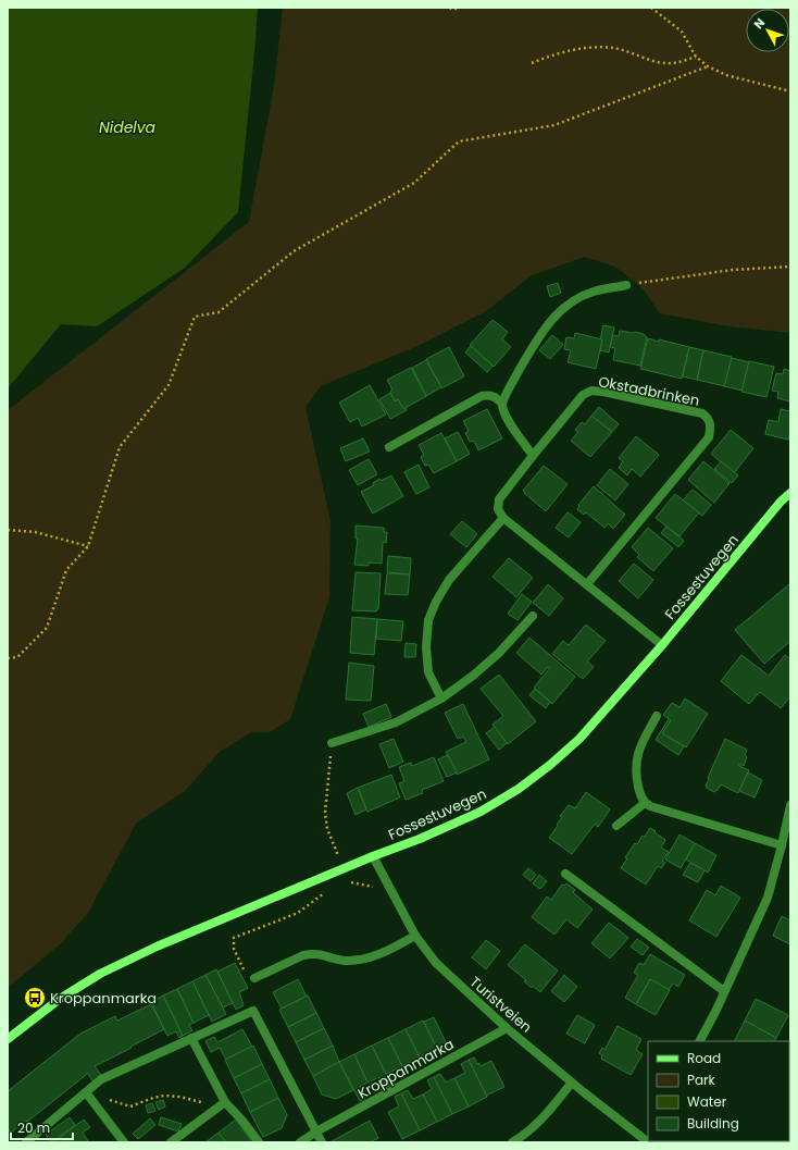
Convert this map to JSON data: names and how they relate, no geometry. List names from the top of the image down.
{
  "streets": {
    "street": [
      "Okstadbrinken",
      "Fossestuvegen",
      "Turistveien",
      "Kroppanmarka"
    ]
  },
  "crossings": [
    ["Fossestuvegen", "Turistveien"],
    ["Turistveien", "Kroppanmarka"]
  ],
  "water": ["Nidelva"],
  "places": {
    "bus stop": ["Kroppanmarka"]
  },
  "legend": [
    "Road",
    "Park",
    "Water",
    "Building"
  ],
  "scale_bar": "20 m",
  "north": "top left"
}
